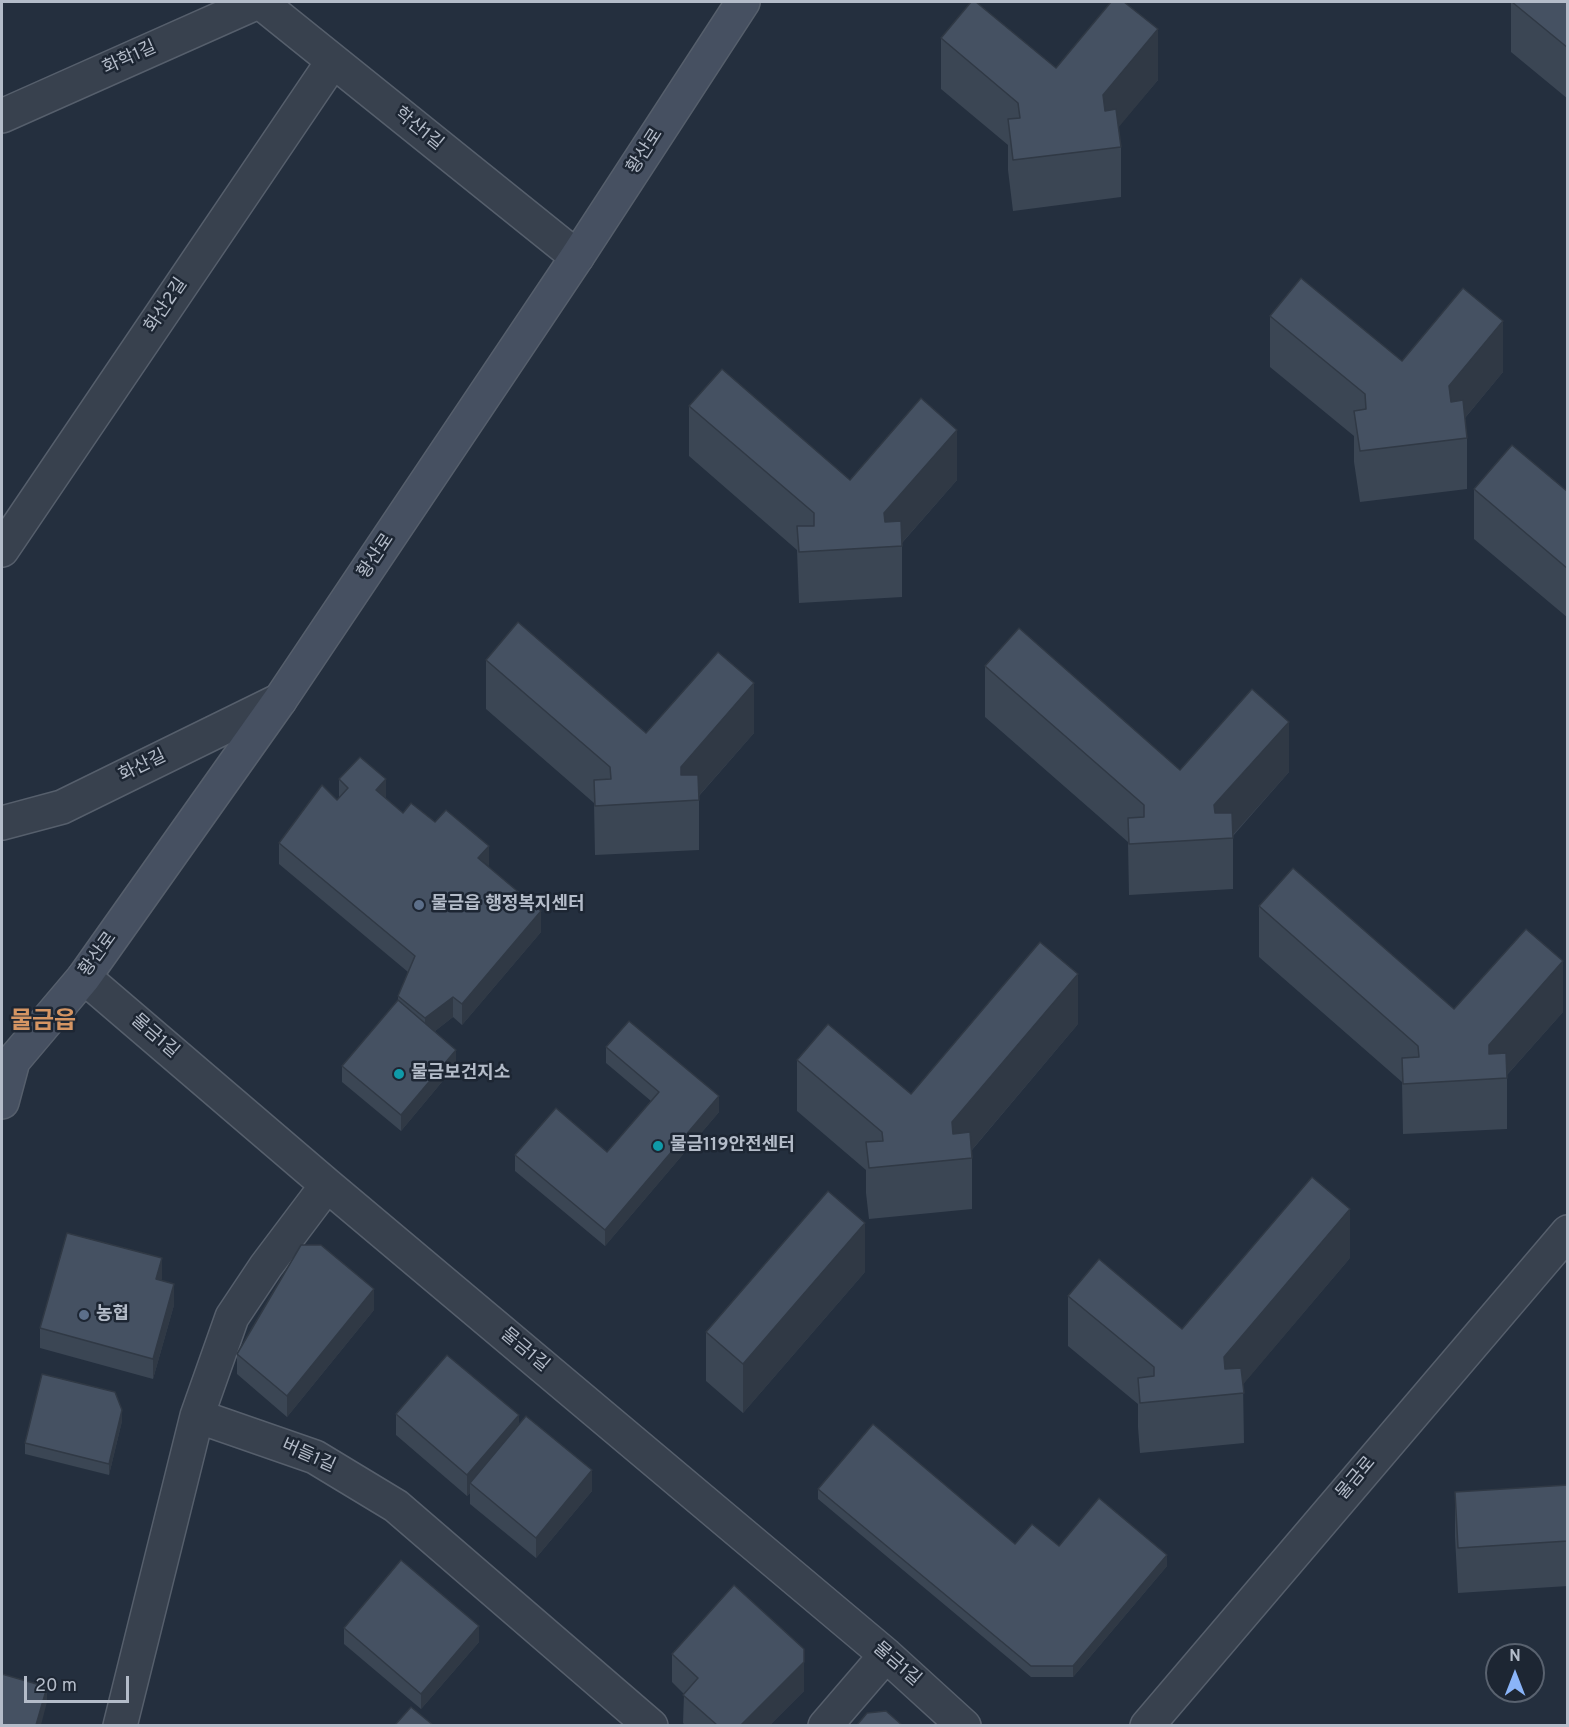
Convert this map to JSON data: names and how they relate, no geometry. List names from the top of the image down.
{
  "streets": {
    "main road": ["황산로"],
    "street": [
      "화학1길",
      "학산1길",
      "화산2길",
      "화산길",
      "물금1길",
      "버들1길",
      "물금로"
    ]
  },
  "crossings": [
    ["화학1길", "학산1길"],
    ["학산1길", "황산로"],
    ["학산1길", "화산2길"],
    ["황산로", "화산길"],
    ["황산로", "물금1길"]
  ],
  "districts": ["물금읍"],
  "places": [
    "물금읍 행정복지센터",
    "물금보건지소",
    "물금119안전센터",
    "농협"
  ],
  "scale_bar": "20 m",
  "north": "top"
}
